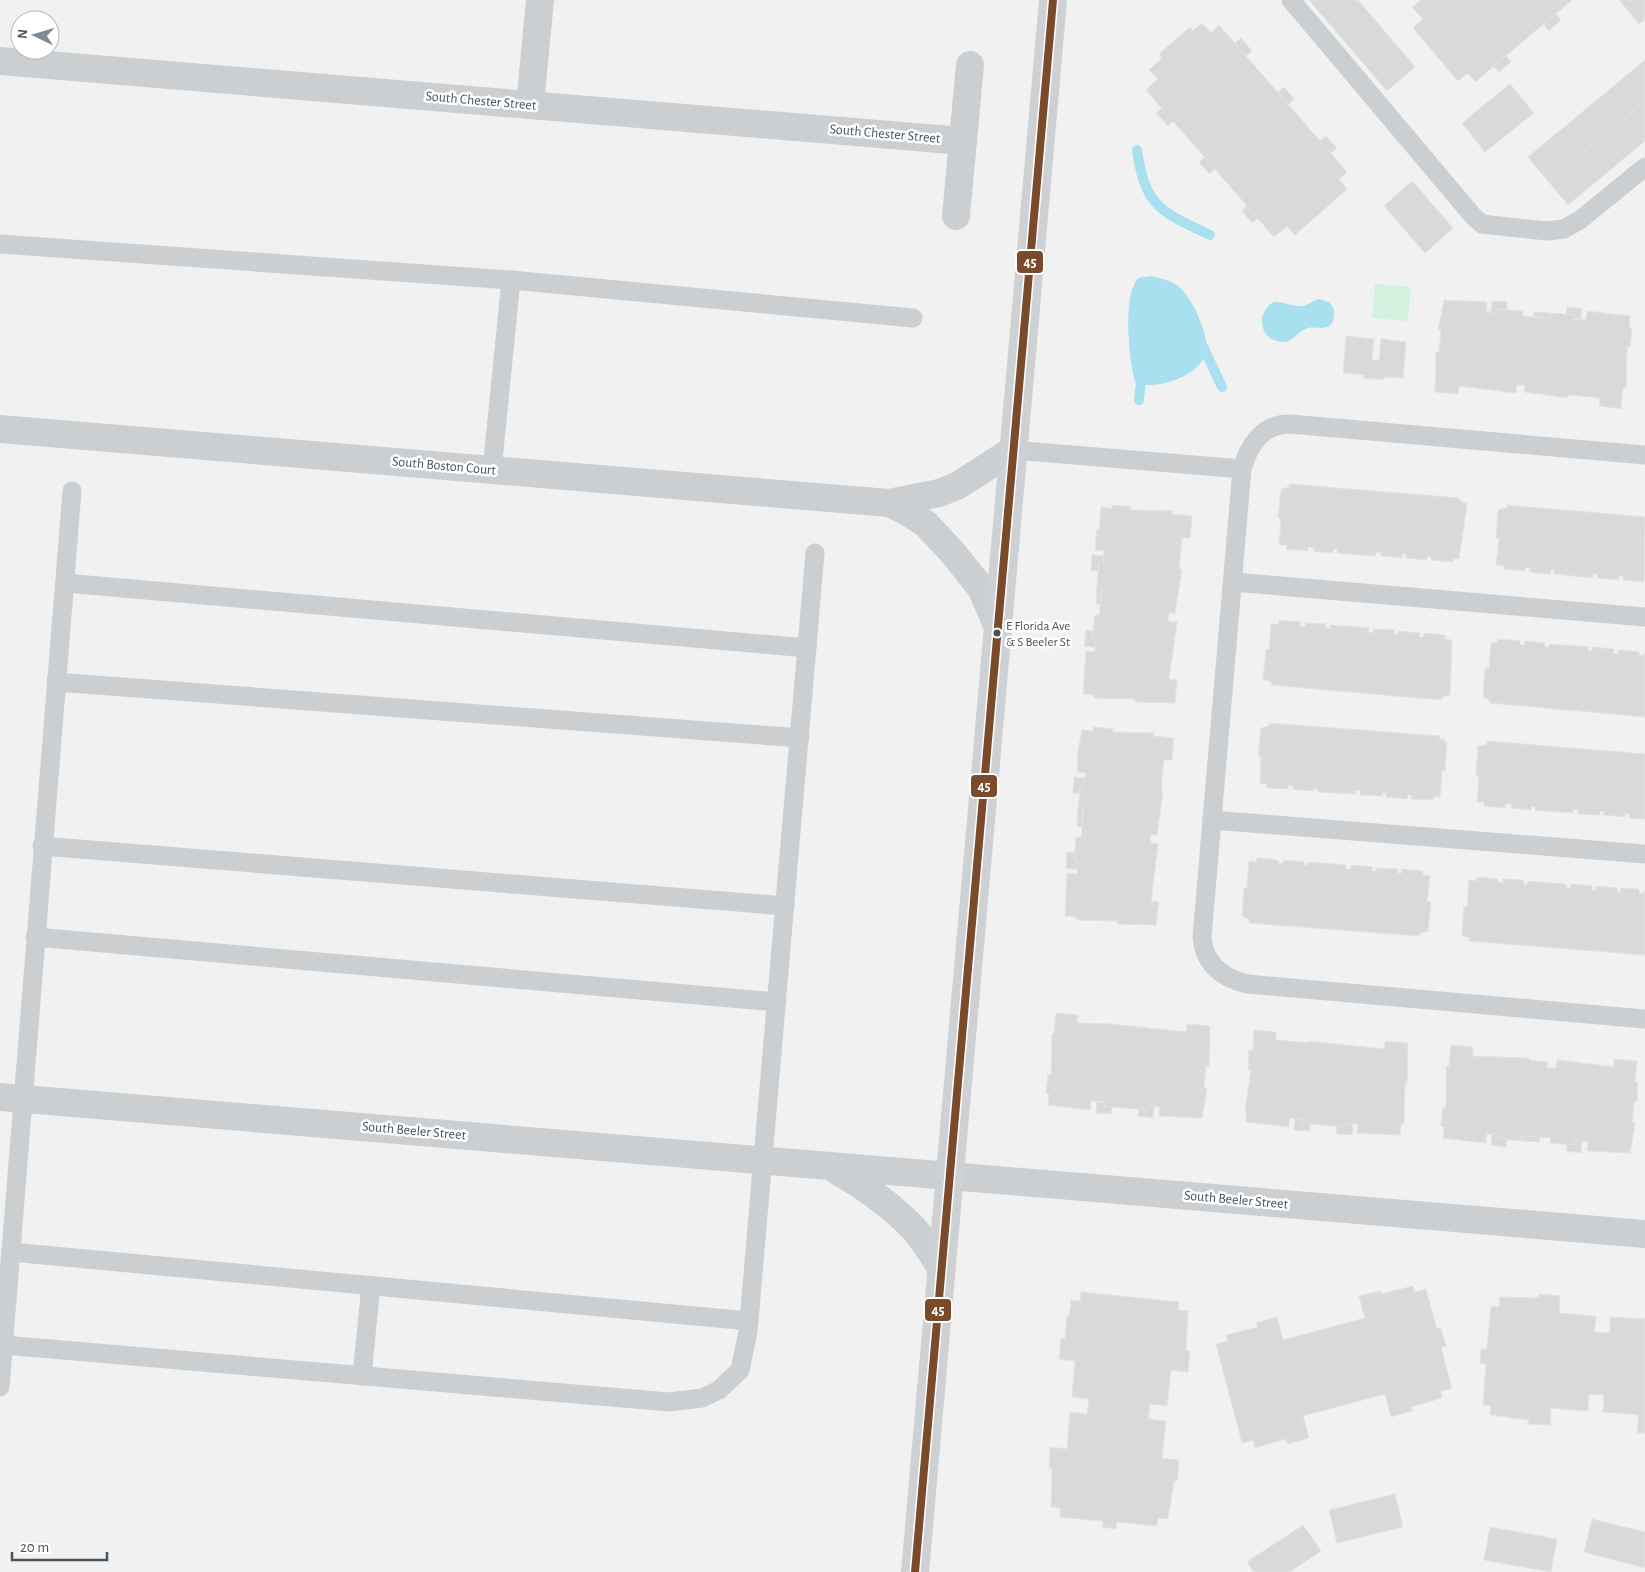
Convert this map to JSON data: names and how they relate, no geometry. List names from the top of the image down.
{
  "streets": {
    "street": ["South Chester Street", "South Boston Court", "South Beeler Street"]
  },
  "places": ["E Florida Ave & S Beeler St"],
  "lines": ["transit line 45"],
  "scale_bar": "20 m",
  "north": "left"
}
